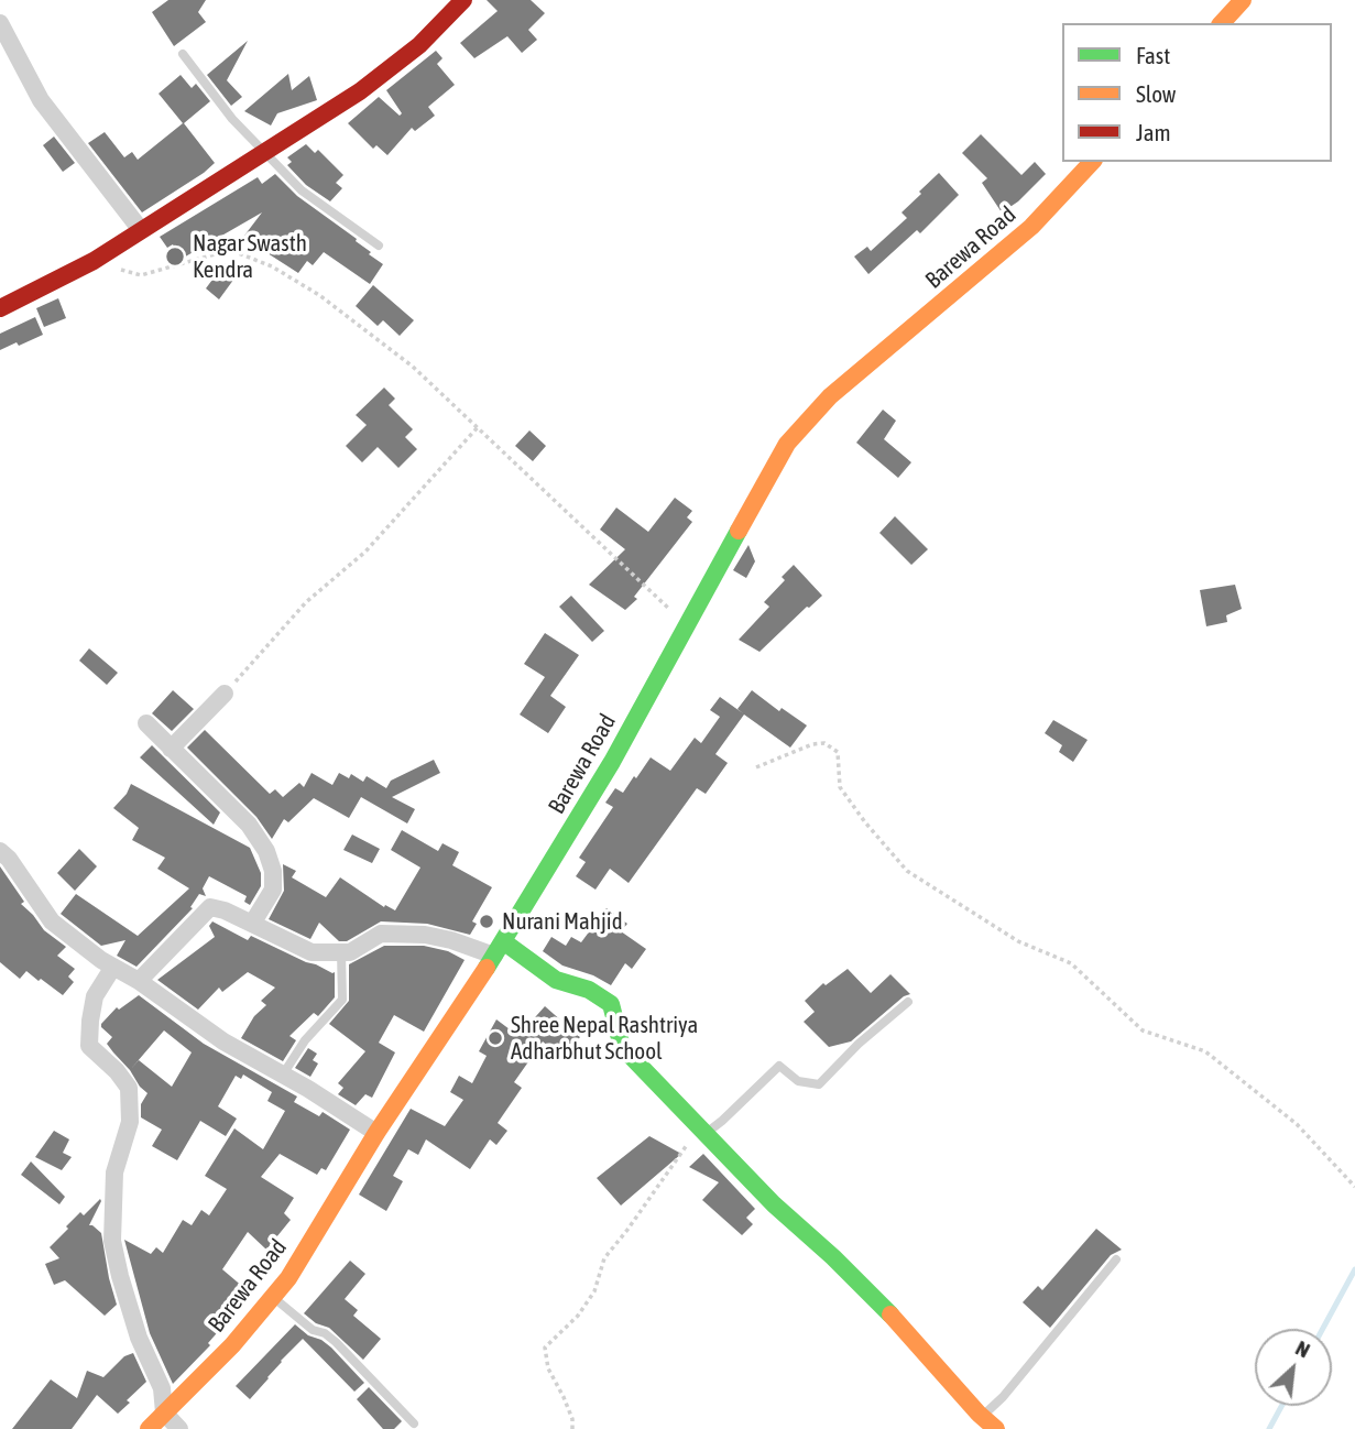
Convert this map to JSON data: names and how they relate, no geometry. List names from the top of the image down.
{
  "streets": {
    "main road": ["Barewa Road"]
  },
  "places": ["Nagar Swasth Kendra", "Nurani Mahjid", "Shree Nepal Rashtriya Adharbhut School"],
  "legend": ["Fast", "Slow", "Jam"],
  "north": "top right"
}
